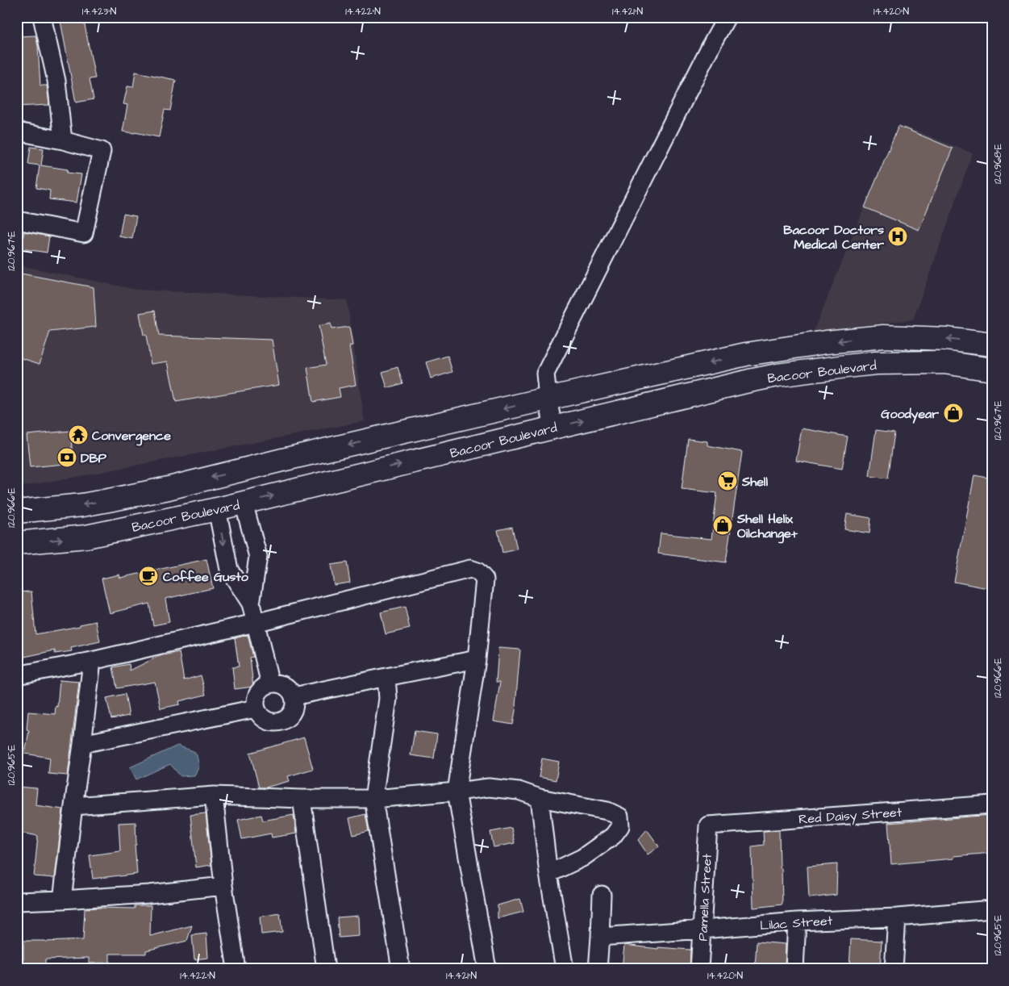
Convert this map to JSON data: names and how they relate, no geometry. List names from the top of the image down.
{
  "streets": {
    "main road": ["Bacoor Boulevard"],
    "street": ["Red Daisy Street", "Pamella Street", "Lilac Street"]
  },
  "crossings": [
    ["Red Daisy Street", "Pamella Street"],
    ["Pamella Street", "Lilac Street"]
  ],
  "places": {
    "hospital": ["Bacoor Doctors Medical Center"],
    "shop": ["Goodyear", "Shell Helix Oilchange+"],
    "temple": ["Convergence"],
    "bank": ["DBP"],
    "supermarket": ["Shell"],
    "cafe": ["Coffee Gusto"]
  },
  "coordinates": [
    "14.423°N",
    "14.422°N",
    "14.421°N",
    "14.420°N",
    "120.968°E",
    "120.967°E",
    "120.966°E",
    "120.965°E"
  ]
}
